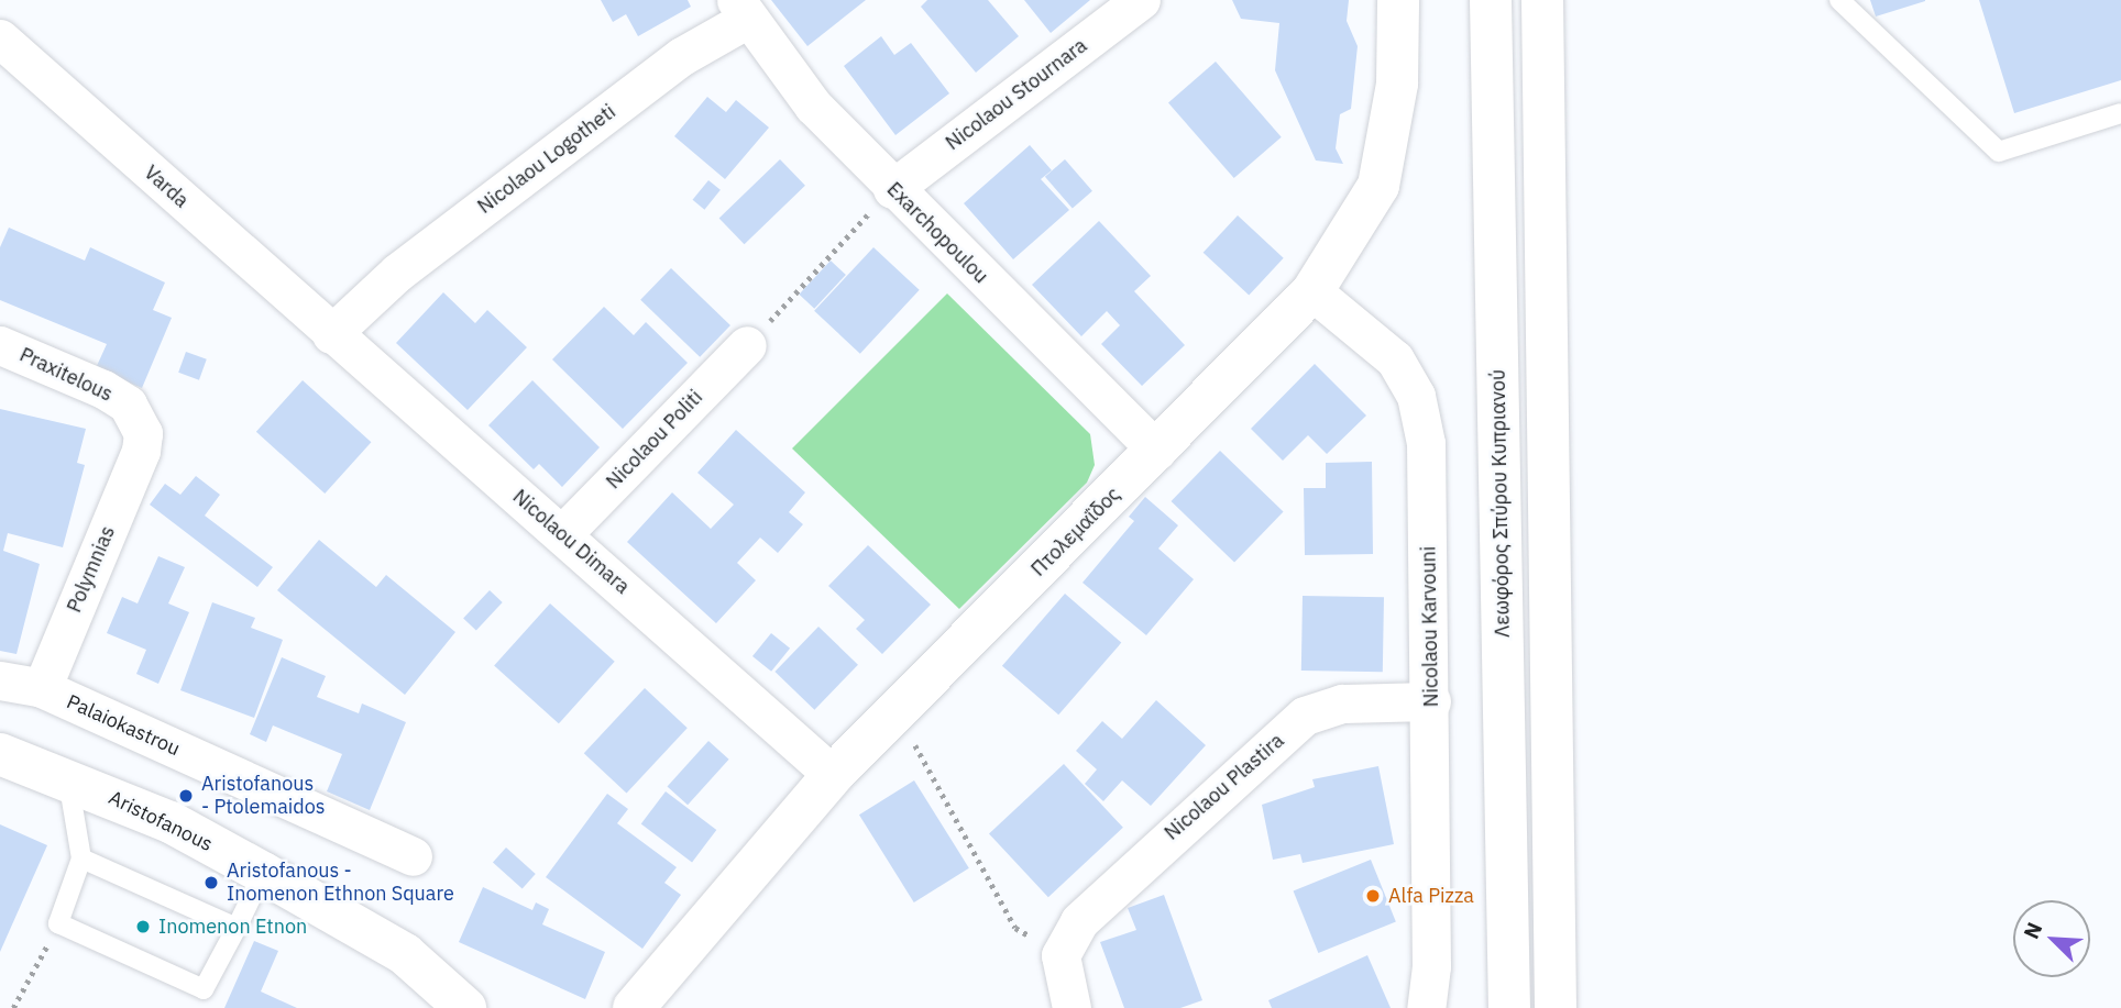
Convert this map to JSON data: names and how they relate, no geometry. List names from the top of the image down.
{
  "streets": {
    "main road": ["Λεωφόρος Σπύρου Κυπριανού", "Πτολεμαΐδος", "Aristofanous"],
    "street": [
      "Nicolaou Stournara",
      "Nicolaou Logotheti",
      "Varda",
      "Exarchopoulou",
      "Praxitelous",
      "Nicolaou Politi",
      "Nicolaou Dimara",
      "Polymnias",
      "Nicolaou Karvouni",
      "Palaiokastrou",
      "Nicolaou Plastira"
    ]
  },
  "crossings": [
    ["Nicolaou Stournara", "Exarchopoulou"],
    ["Nicolaou Logotheti", "Varda"],
    ["Nicolaou Logotheti", "Exarchopoulou"],
    ["Nicolaou Logotheti", "Nicolaou Dimara"],
    ["Varda", "Nicolaou Dimara"],
    ["Exarchopoulou", "Πτολεμαΐδος"],
    ["Praxitelous", "Polymnias"],
    ["Nicolaou Politi", "Nicolaou Dimara"],
    ["Πτολεμαΐδος", "Nicolaou Dimara"],
    ["Πτολεμαΐδος", "Nicolaou Karvouni"],
    ["Polymnias", "Palaiokastrou"],
    ["Nicolaou Karvouni", "Nicolaou Plastira"]
  ],
  "places": [
    "Aristofanous - Ptolemaidos",
    "Aristofanous - Inomenon Ethnon Square",
    "Alfa Pizza",
    "Inomenon Etnon"
  ],
  "north": "top left"
}
